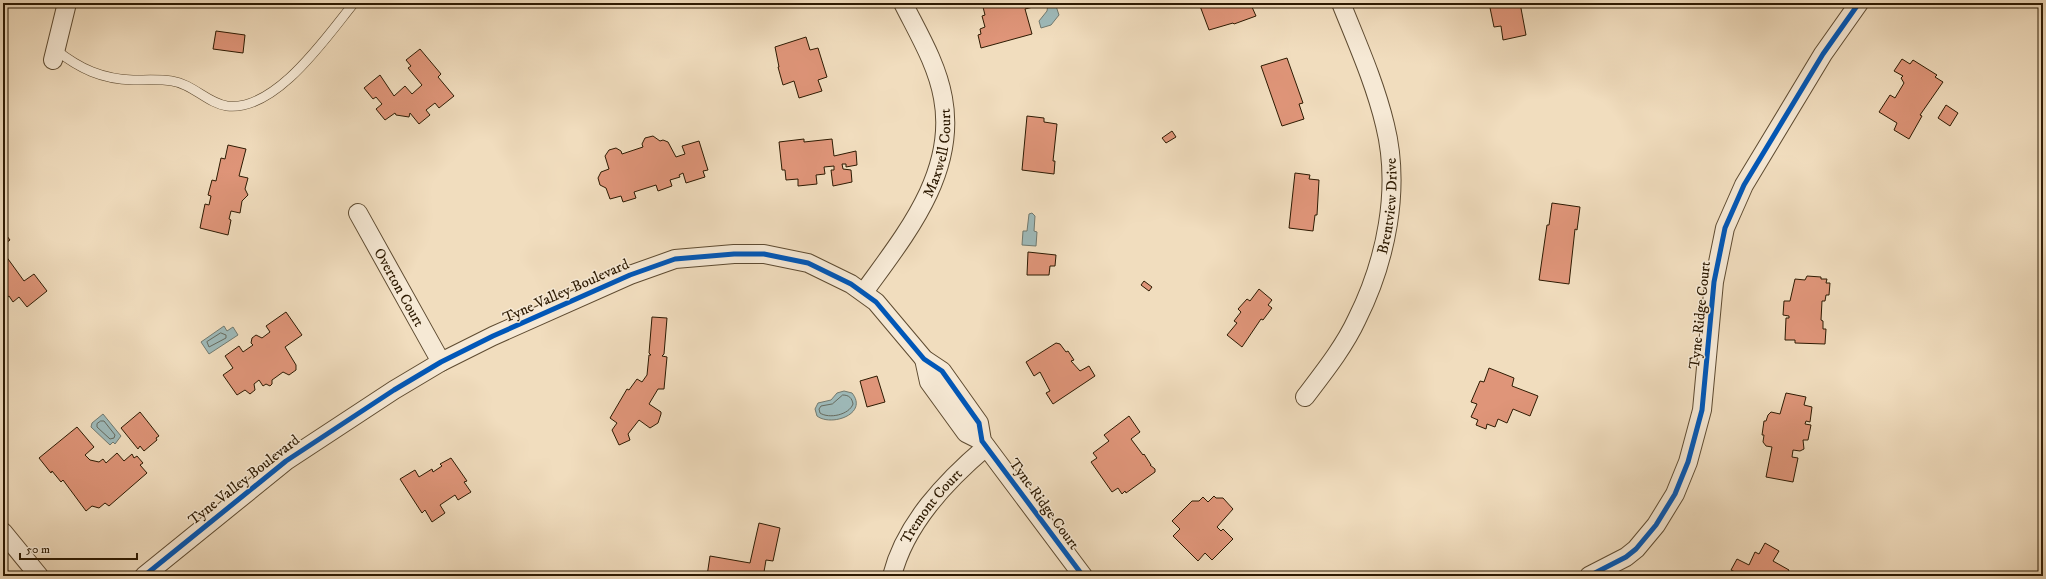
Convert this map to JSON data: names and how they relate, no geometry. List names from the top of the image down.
{
  "streets": {
    "street": [
      "Maxwell Court",
      "Brentview Drive",
      "Overton Court",
      "Tyne Valley Boulevard",
      "Tyne Ridge Court",
      "Tremont Court"
    ]
  },
  "crossings": [
    ["Maxwell Court", "Tyne Valley Boulevard"],
    ["Overton Court", "Tyne Valley Boulevard"],
    ["Tyne Valley Boulevard", "Tyne Ridge Court"],
    ["Tyne Valley Boulevard", "Tremont Court"],
    ["Tyne Ridge Court", "Tremont Court"]
  ],
  "scale_bar": "50 m"
}
